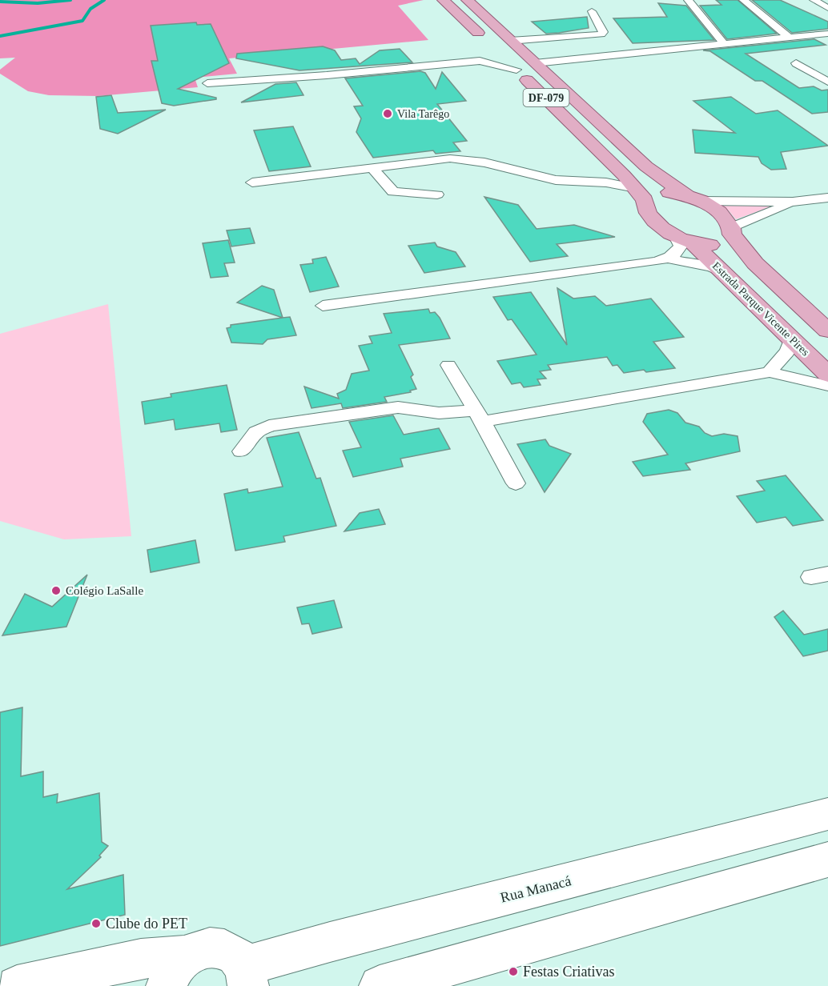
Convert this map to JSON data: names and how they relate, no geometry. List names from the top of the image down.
{
  "streets": {
    "main road": ["DF-079", "Estrada Parque Vicente Pires"],
    "street": ["Rua Manacá"]
  },
  "crossings": [
    ["DF-079", "Estrada Parque Vicente Pires"]
  ],
  "places": [
    "Vila Tarêgo",
    "Colégio LaSalle",
    "Clube do PET",
    "Festas Criativas"
  ]
}
